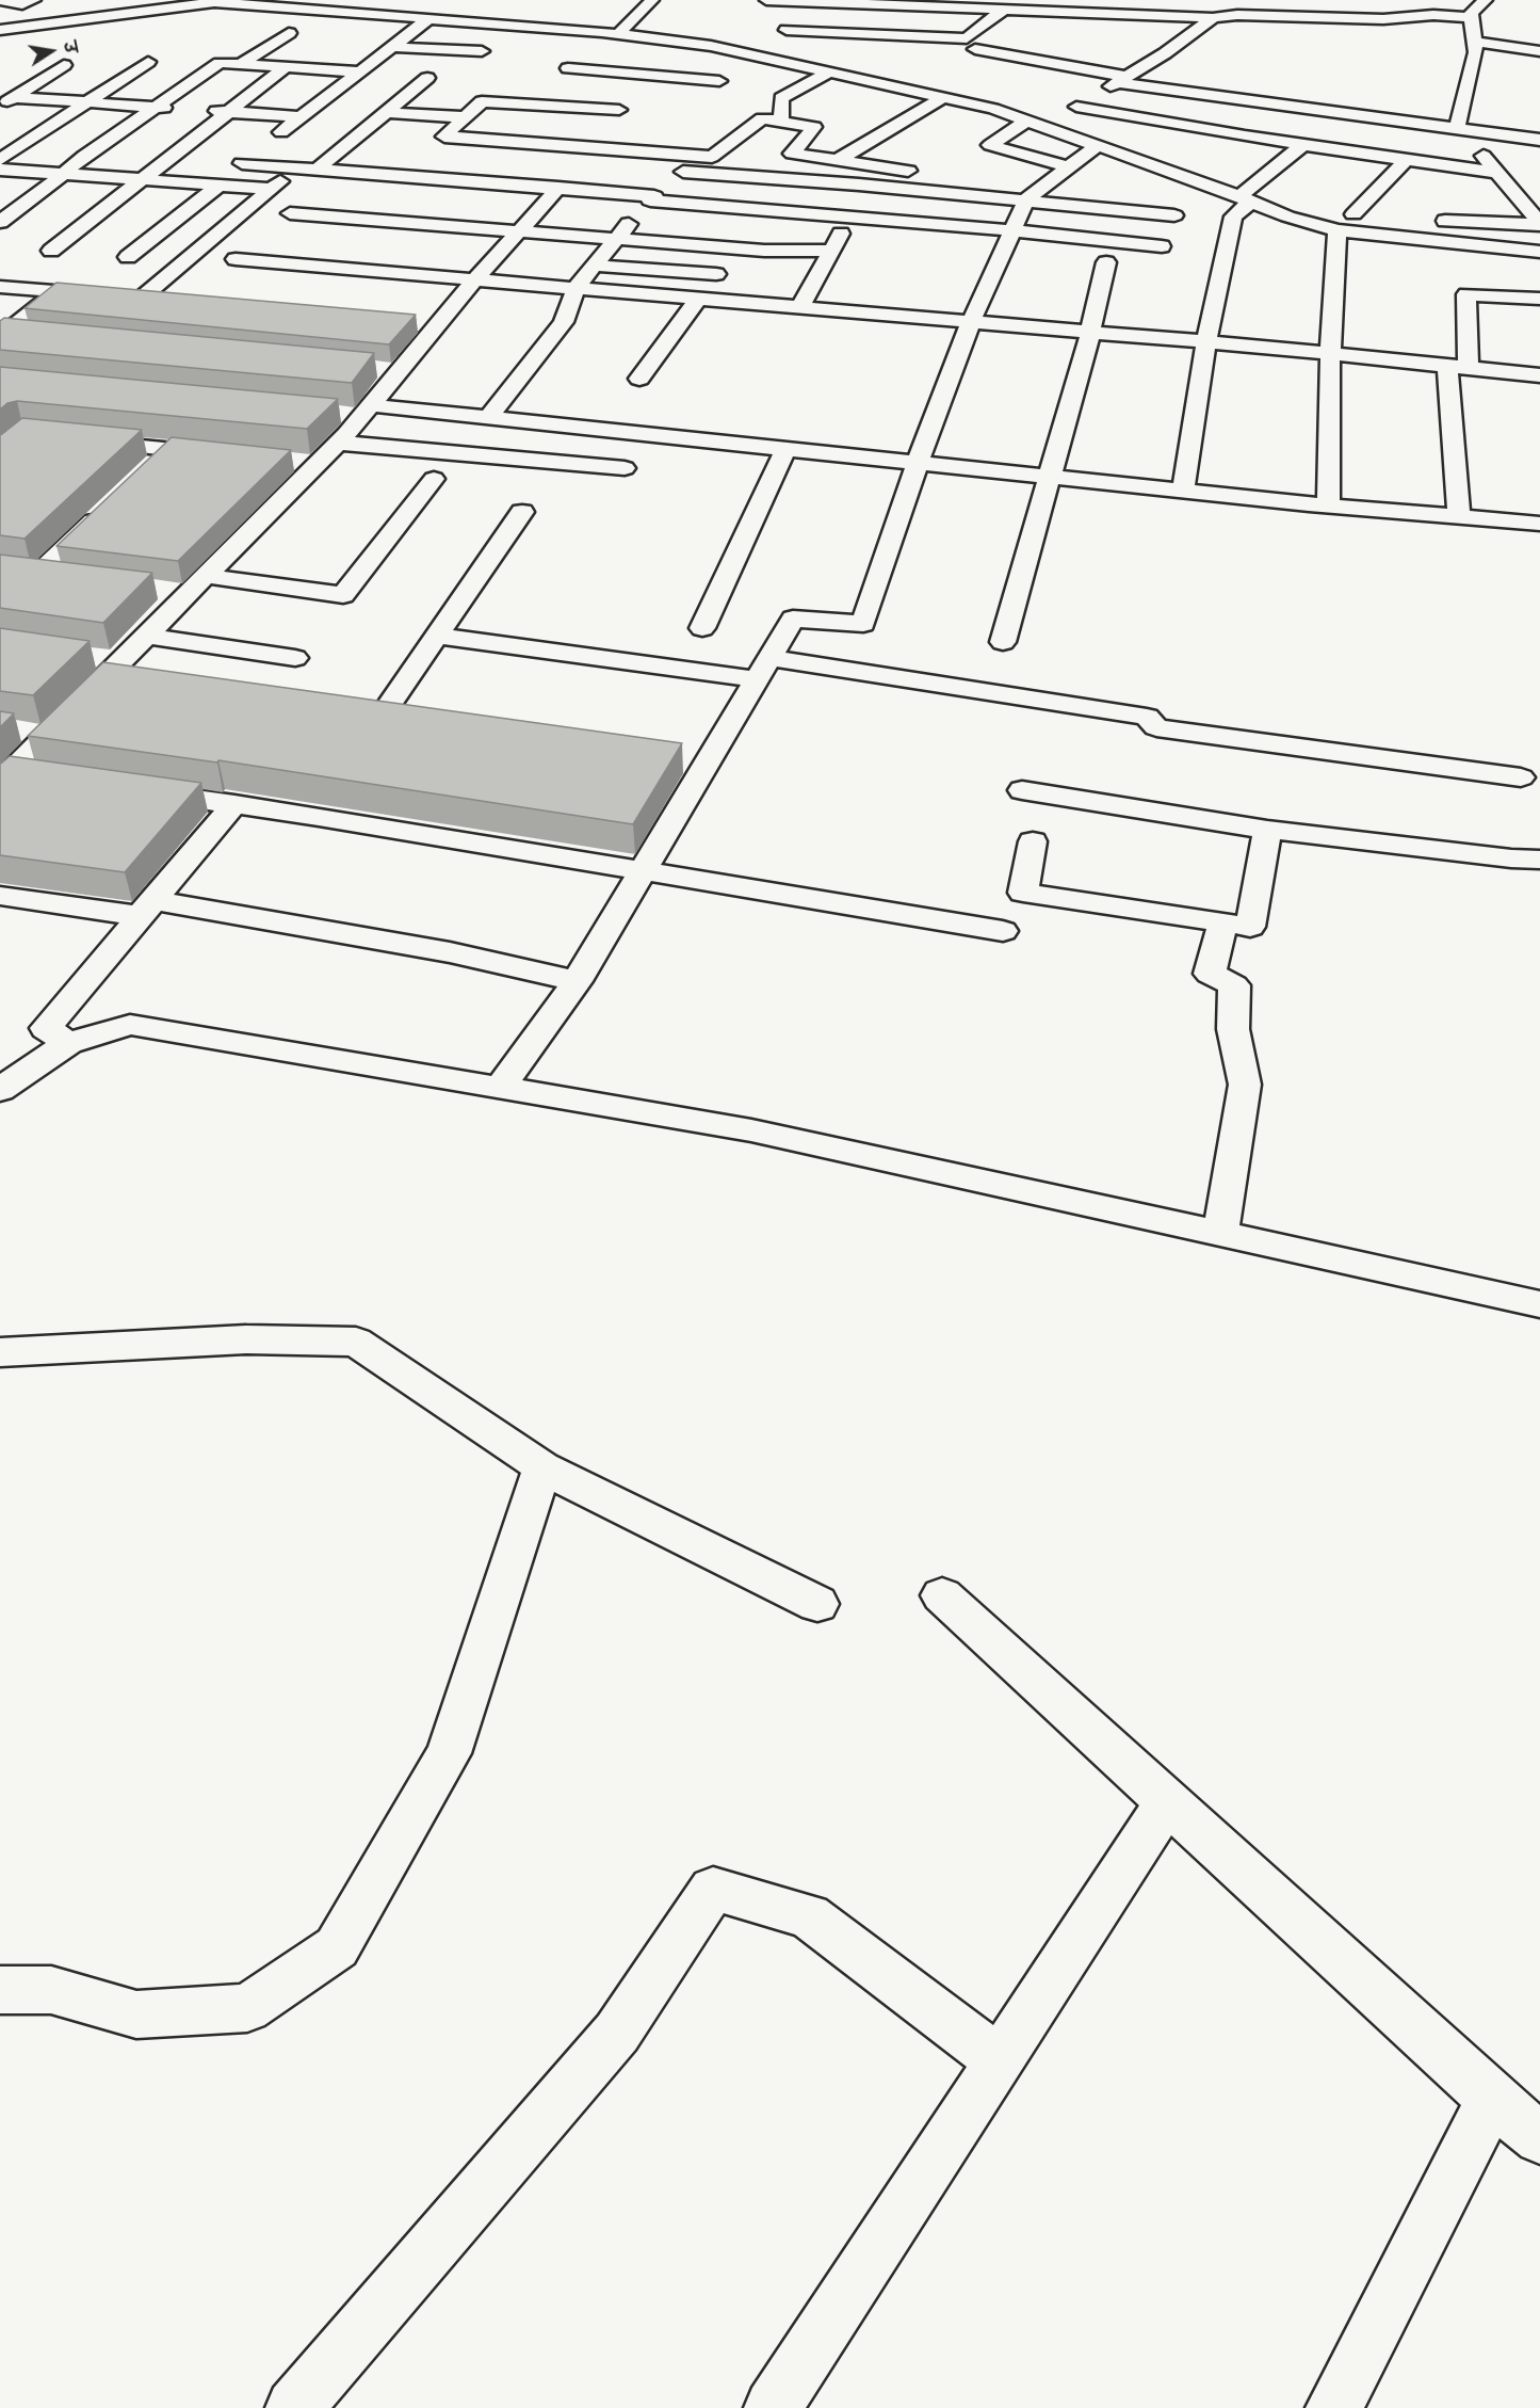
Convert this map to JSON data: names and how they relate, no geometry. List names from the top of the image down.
{
  "north": "right"
}
